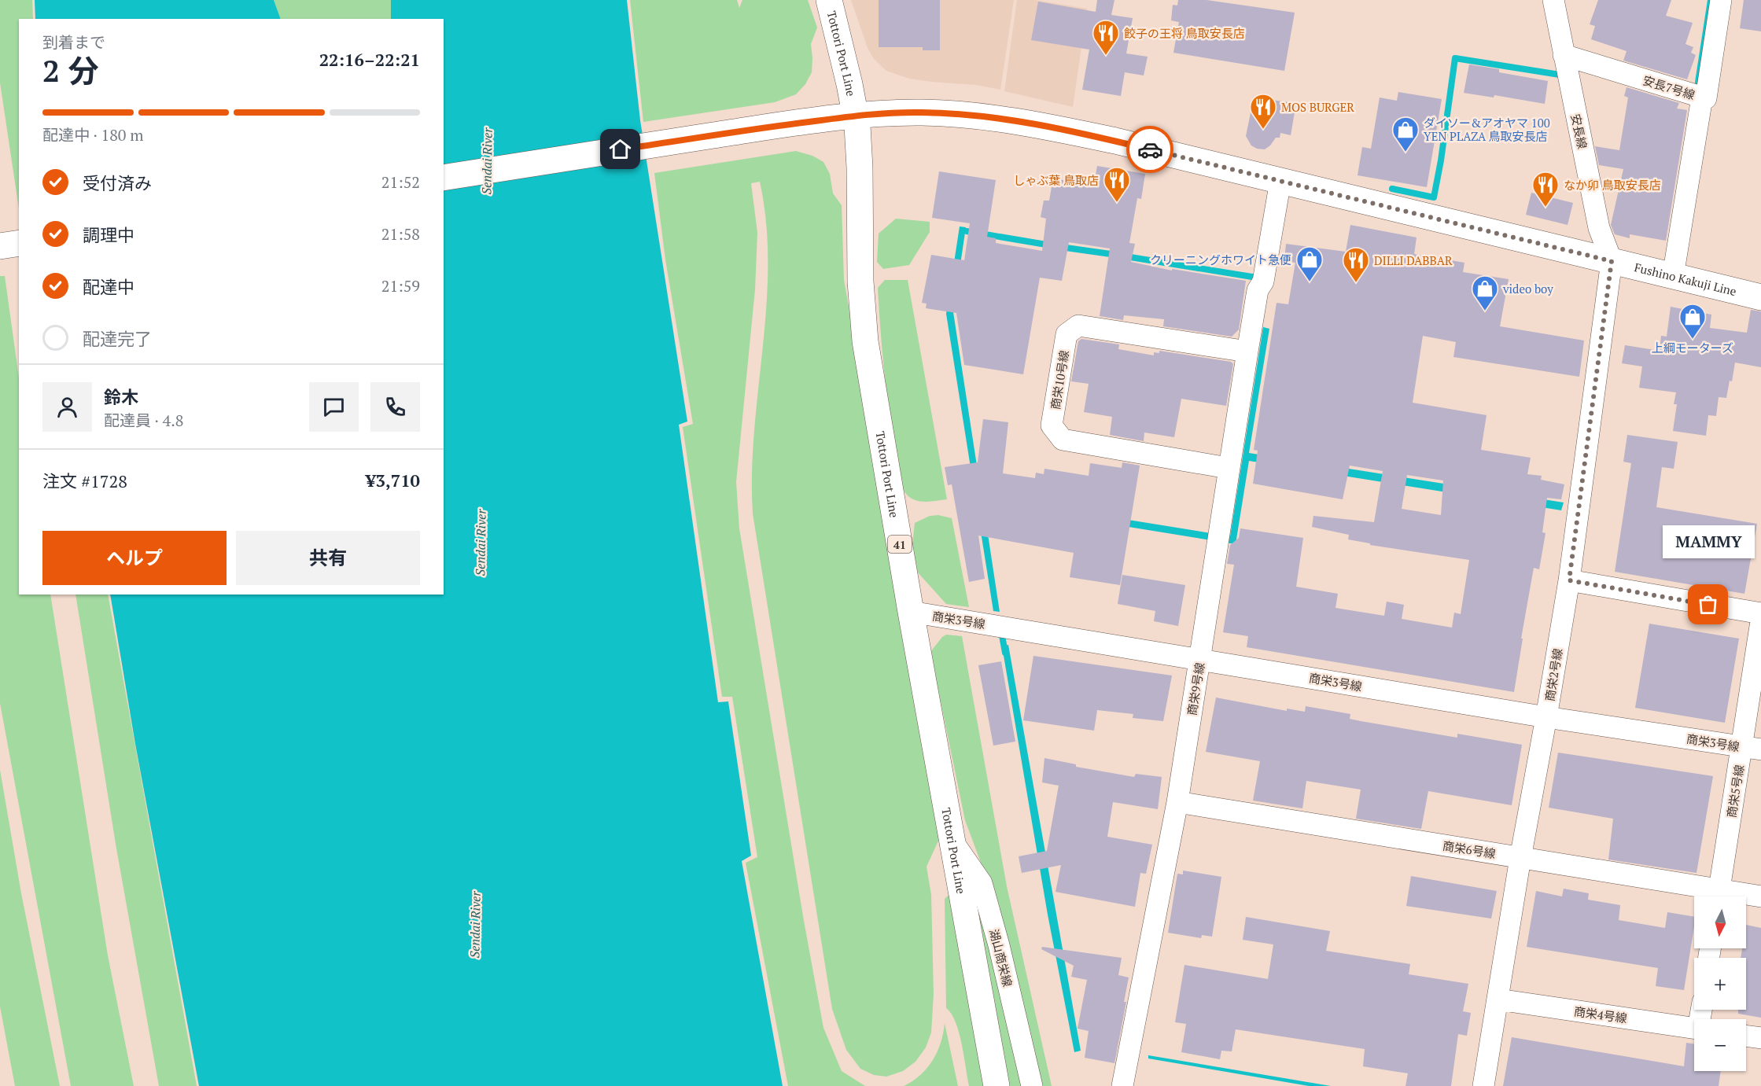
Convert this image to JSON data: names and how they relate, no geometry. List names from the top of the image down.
{
  "streets": {
    "main road": ["Tottori Port Line", "Fushino Kakuji Line", "41"],
    "street": [
      "安長7号線",
      "安長線",
      "商栄10号線",
      "商栄3号線",
      "商栄2号線",
      "商栄9号線",
      "商栄5号線",
      "商栄6号線",
      "湖山商栄線",
      "商栄4号線"
    ]
  },
  "crossings": [
    ["Tottori Port Line", "Fushino Kakuji Line"],
    ["Tottori Port Line", "商栄3号線"],
    ["Tottori Port Line", "湖山商栄線"],
    ["安長7号線", "安長線"],
    ["安長線", "Fushino Kakuji Line"],
    ["安長線", "商栄2号線"],
    ["Fushino Kakuji Line", "商栄2号線"],
    ["Fushino Kakuji Line", "商栄9号線"],
    ["商栄10号線", "商栄9号線"],
    ["商栄3号線", "商栄2号線"],
    ["商栄3号線", "商栄9号線"],
    ["商栄3号線", "商栄5号線"],
    ["商栄2号線", "商栄6号線"],
    ["商栄2号線", "商栄4号線"],
    ["商栄9号線", "商栄6号線"]
  ],
  "water": ["Sendai River"],
  "places": {
    "restaurant": [
      "餃子の王将 鳥取安長店",
      "MOS BURGER",
      "しゃぶ葉 鳥取店",
      "なか卯 鳥取安長店",
      "DILLI DABBAR"
    ],
    "shop": [
      "ダイソー&アオヤマ 100 YEN PLAZA 鳥取安長店",
      "クリーニングホワイト急便",
      "video boy",
      "上綱モーターズ"
    ],
    "other": ["MAMMY"]
  },
  "north": "bottom",
  "page": {
    "heading": ["2 分", "到着まで", "22:16–22:21"],
    "panel": [
      "鈴木",
      "配達員 · 4.8",
      "注文 #1728",
      "¥3,710"
    ],
    "bar": "配達中 · 180 m",
    "list": [
      ["受付済み", "21:52"],
      ["調理中", "21:58"],
      ["配達中", "21:59"],
      "配達完了"
    ],
    "buttons": ["ヘルプ", "共有"],
    "bubble": "MAMMY",
    "map_buttons": ["+", "−"]
  }
}
